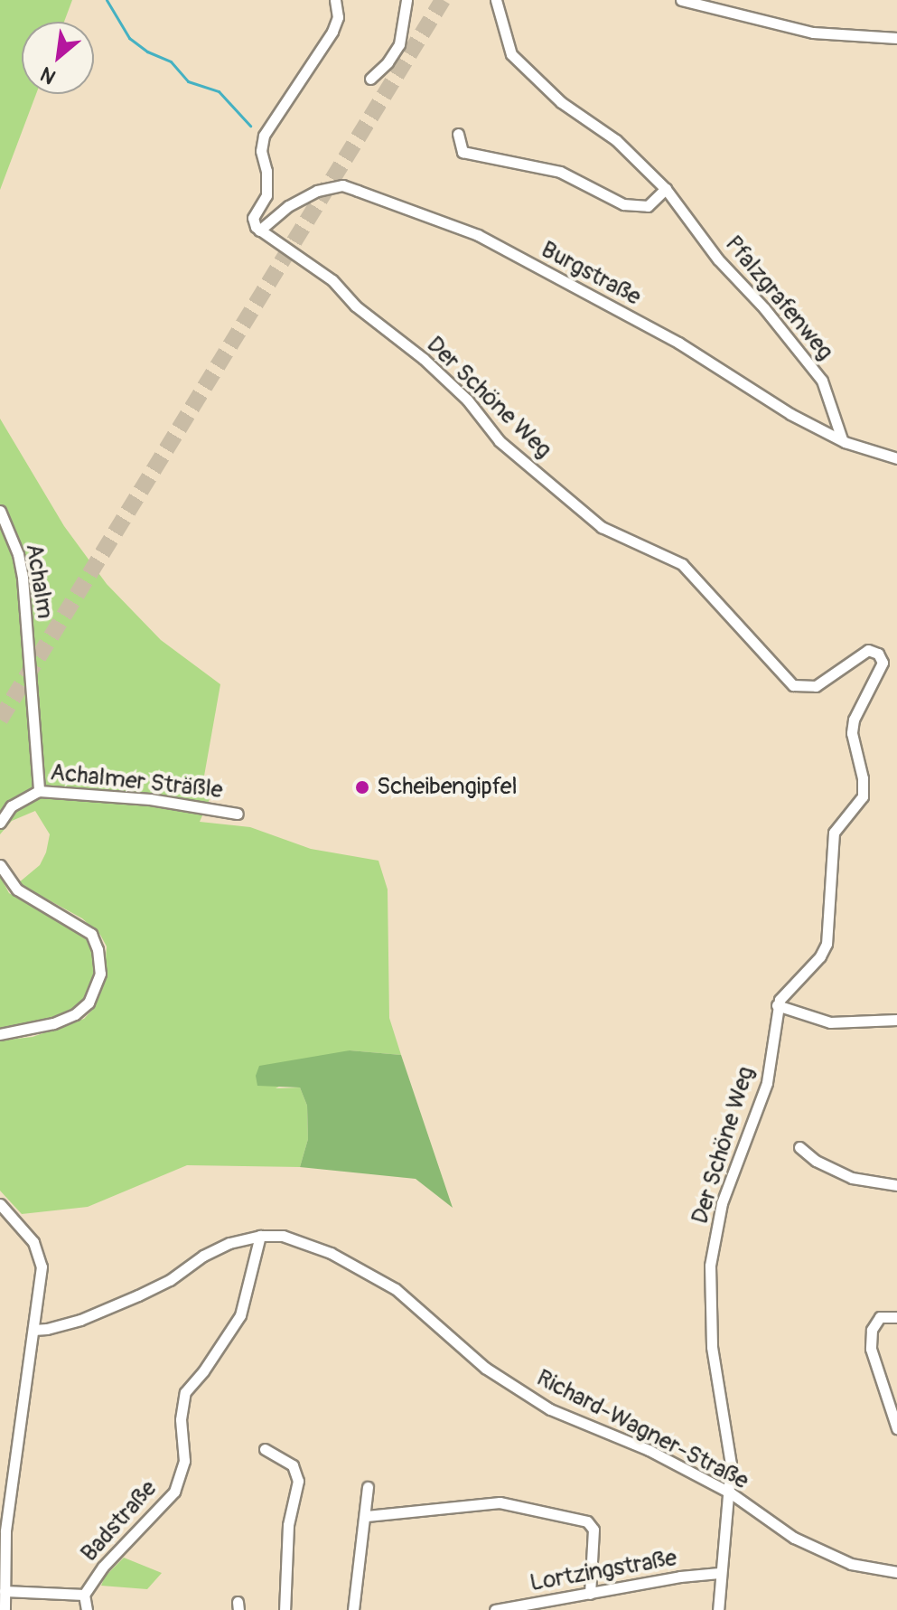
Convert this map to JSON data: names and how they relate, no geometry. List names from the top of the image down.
{
  "streets": {
    "street": [
      "Burgstraße",
      "Pfalzgrafenweg",
      "Der Schöne Weg",
      "Achalm",
      "Achalmer Sträßle",
      "Richard-Wagner-Straße",
      "Badstraße",
      "Lortzingstraße"
    ]
  },
  "crossings": [
    ["Burgstraße", "Pfalzgrafenweg"],
    ["Burgstraße", "Der Schöne Weg"],
    ["Der Schöne Weg", "Richard-Wagner-Straße"],
    ["Der Schöne Weg", "Lortzingstraße"],
    ["Achalm", "Achalmer Sträßle"],
    ["Richard-Wagner-Straße", "Badstraße"]
  ],
  "places": ["Scheibengipfel"],
  "north": "bottom left"
}
